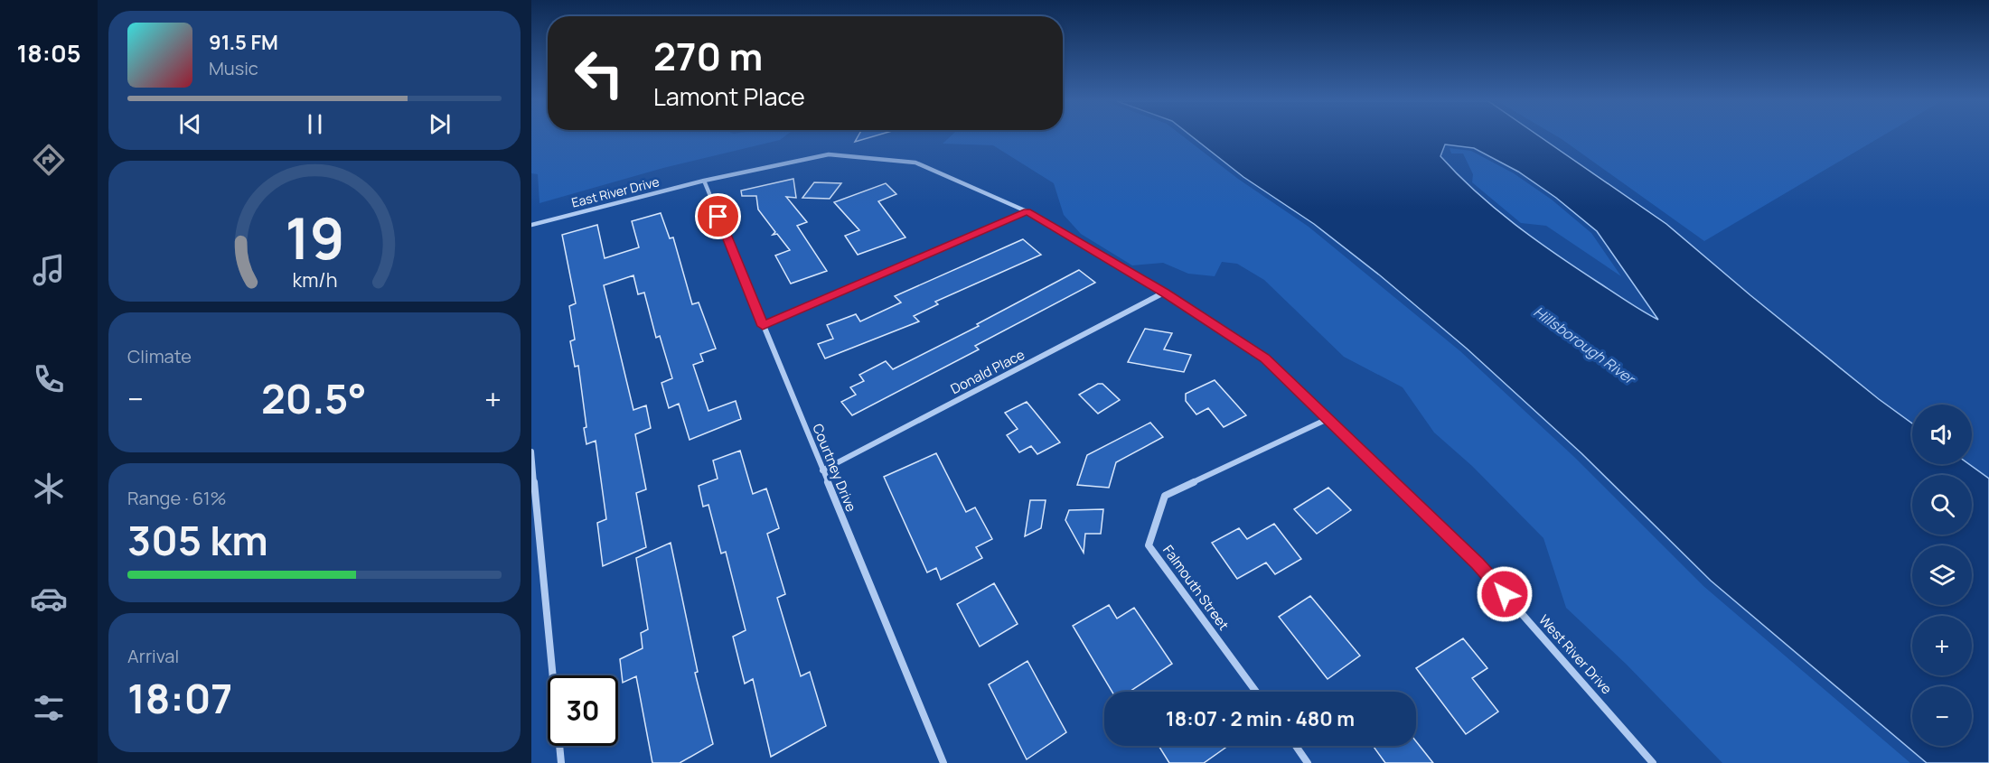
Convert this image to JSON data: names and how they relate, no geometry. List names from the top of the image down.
{
  "streets": {
    "street": [
      "East River Drive",
      "Donald Place",
      "Courtney Drive",
      "Falmouth Street",
      "West River Drive"
    ]
  },
  "crossings": [
    ["East River Drive", "Courtney Drive"],
    ["East River Drive", "West River Drive"],
    ["Donald Place", "Courtney Drive"],
    ["Donald Place", "West River Drive"],
    ["Courtney Drive", "West River Drive"],
    ["Falmouth Street", "West River Drive"]
  ],
  "water": ["Hillsborough River"],
  "page": {
    "tabs": "18:05",
    "turn": ["270 m", "Lamont Place"],
    "song": ["91.5 FM", "Music"],
    "tile": [
      "Climate",
      ["Range · 61%", "305 km"],
      ["Arrival", "18:07"]
    ],
    "heat": ["−", "20.5°", "+"],
    "map_buttons": ["+", "−"],
    "limit": "30",
    "trip": "18:07 · 2 min · 480 m",
    "gauge": ["19", "km/h"]
  }
}
